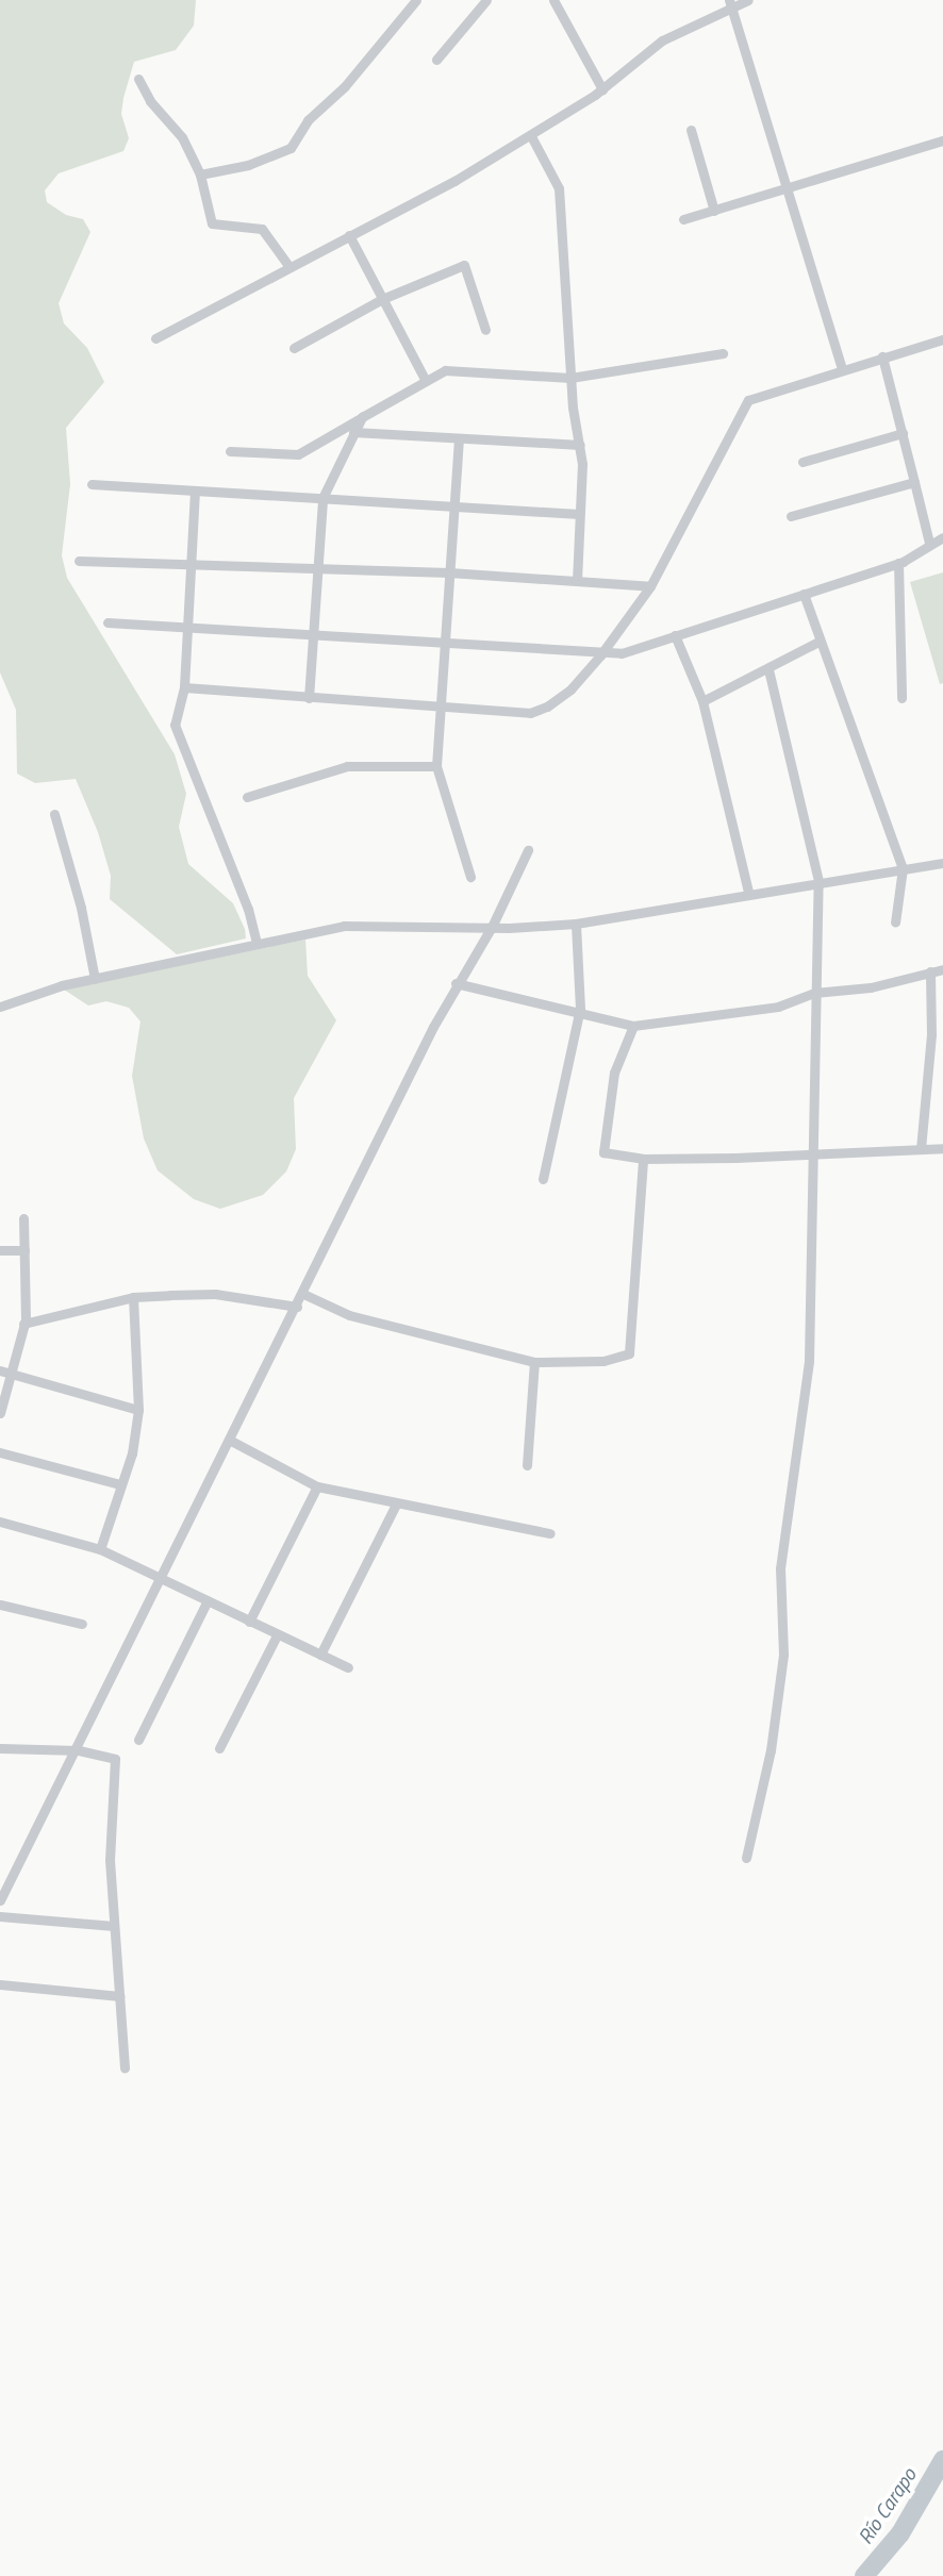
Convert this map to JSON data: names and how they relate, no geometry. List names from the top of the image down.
{
  "water": ["Río Carapo"]
}
